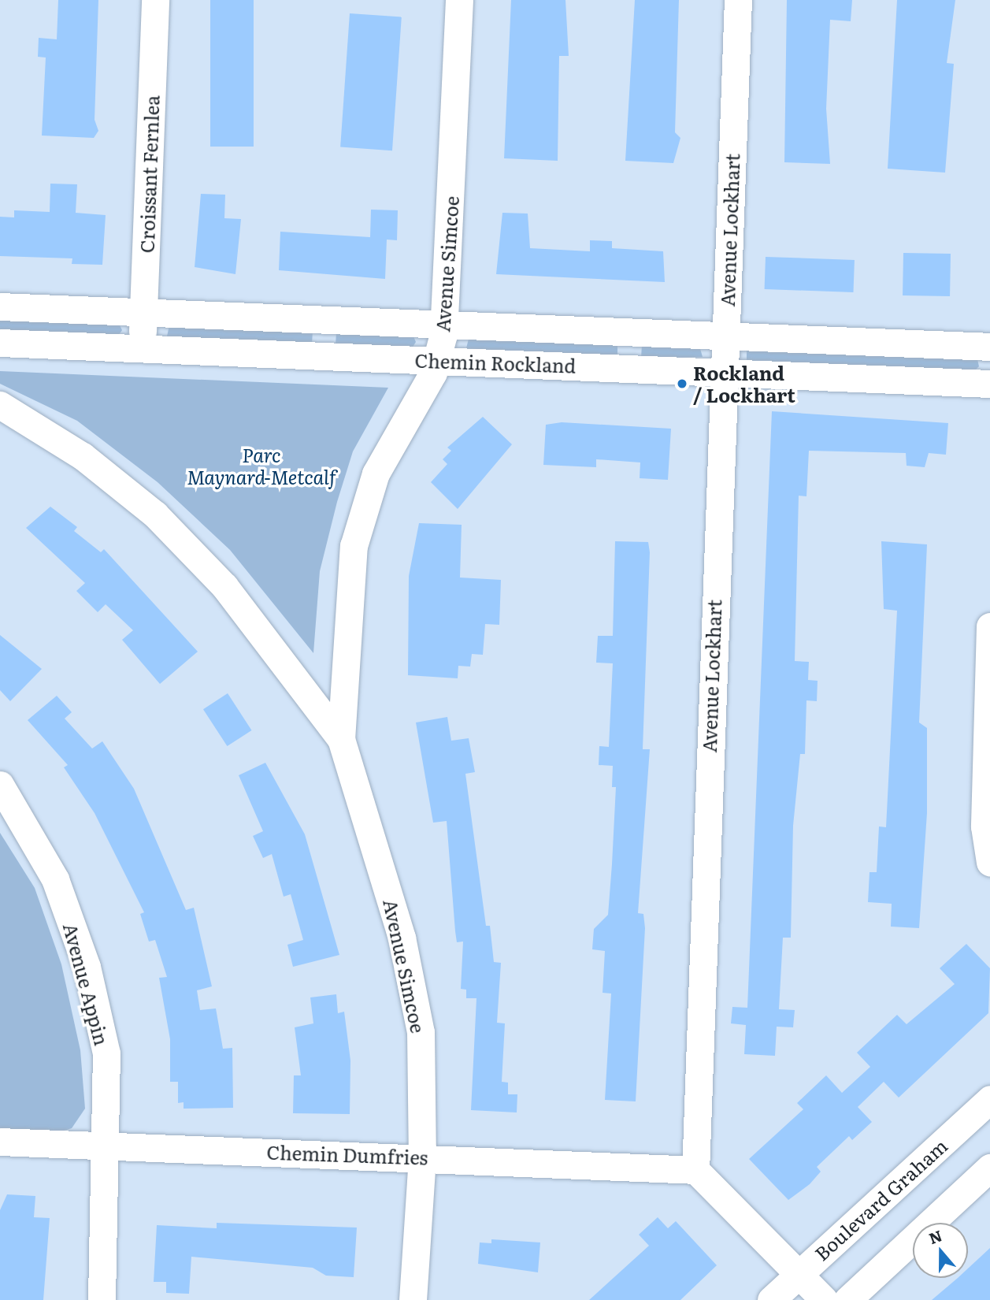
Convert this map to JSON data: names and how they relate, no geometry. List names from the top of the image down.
{
  "streets": {
    "street": [
      "Croissant Fernlea",
      "Avenue Lockhart",
      "Avenue Simcoe",
      "Chemin Rockland",
      "Avenue Appin",
      "Chemin Dumfries",
      "Boulevard Graham"
    ]
  },
  "crossings": [
    ["Croissant Fernlea", "Chemin Rockland"],
    ["Avenue Lockhart", "Chemin Rockland"],
    ["Avenue Lockhart", "Chemin Dumfries"],
    ["Avenue Simcoe", "Chemin Rockland"],
    ["Avenue Simcoe", "Chemin Dumfries"],
    ["Avenue Appin", "Chemin Dumfries"]
  ],
  "parks": ["Parc Maynard-Metcalf"],
  "places": ["Rockland / Lockhart"],
  "north": "top"
}
